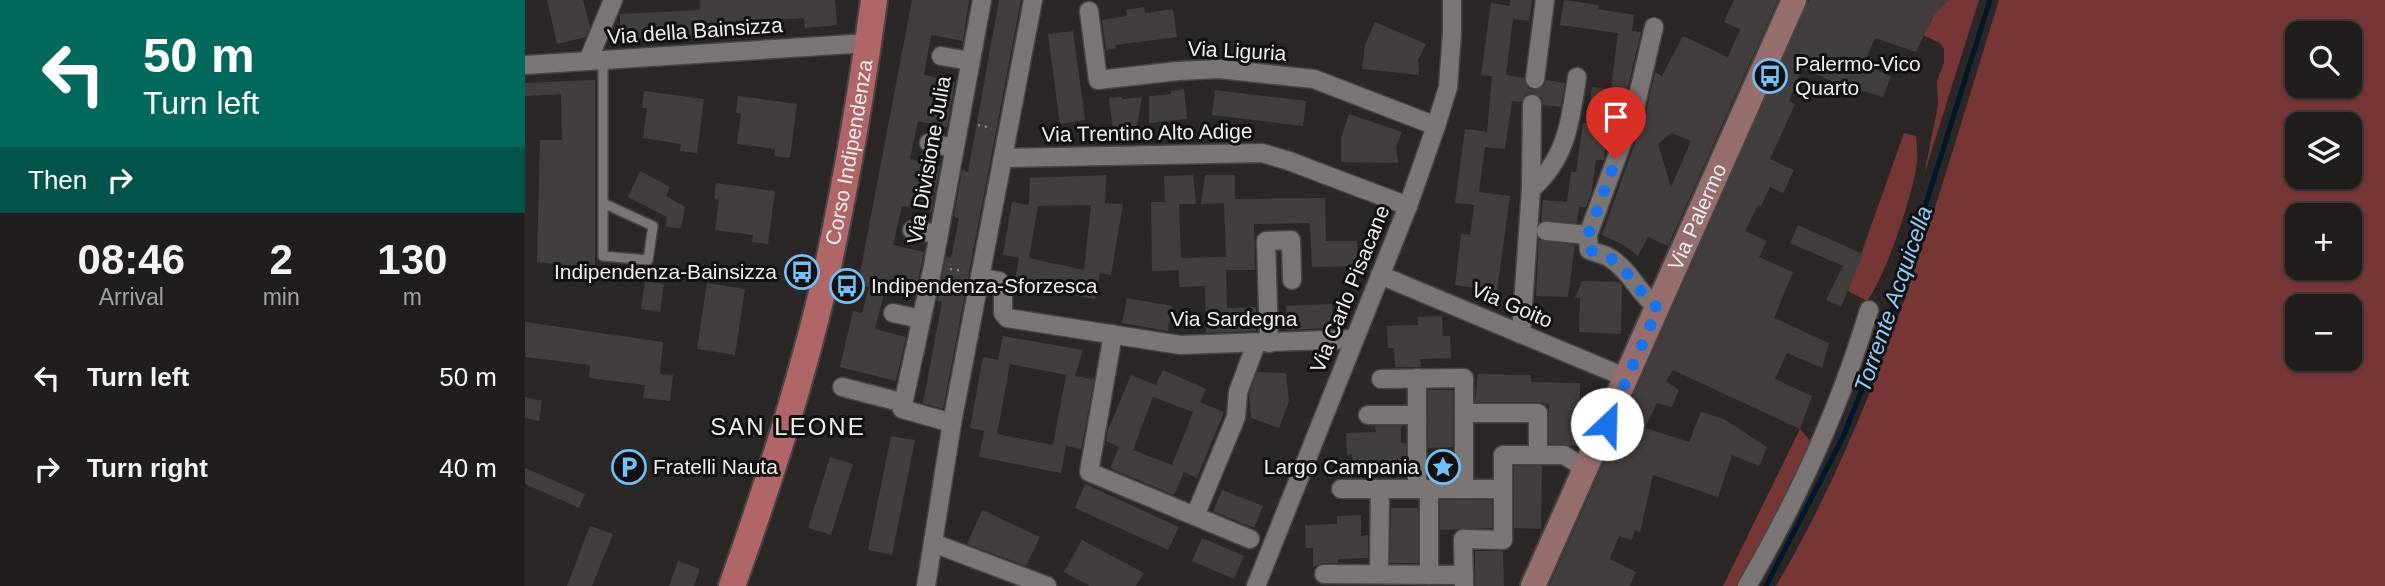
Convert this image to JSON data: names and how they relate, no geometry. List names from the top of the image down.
{
  "streets": {
    "main road": ["Corso Indipendenza", "Via Palermo"],
    "street": [
      "Via della Bainsizza",
      "Via Liguria",
      "Via Trentino Alto Adige",
      "Via Divisione Julia",
      "Via Carlo Pisacane",
      "Via Goito",
      "Via Sardegna"
    ]
  },
  "crossings": [
    ["Via della Bainsizza", "Corso Indipendenza"],
    ["Via Liguria", "Via Carlo Pisacane"],
    ["Via Trentino Alto Adige", "Via Carlo Pisacane"],
    ["Via Palermo", "Via Goito"],
    ["Via Carlo Pisacane", "Via Goito"],
    ["Via Carlo Pisacane", "Via Sardegna"]
  ],
  "districts": ["SAN LEONE"],
  "water": ["Torrente Acquicella"],
  "places": {
    "bus stop": ["Palermo-Vico Quarto", "Indipendenza-Bainsizza", "Indipendenza-Sforzesca"],
    "parking": ["Fratelli Nauta"],
    "place": ["Largo Campania"]
  },
  "page": {
    "turn": ["50 m", "Turn left"],
    "map_buttons": ["+", "−"],
    "then": "Then",
    "eta": [
      "08:46",
      "Arrival",
      "2",
      "min",
      "130",
      "m"
    ],
    "list": [
      {
        "name": "Turn left",
        "value": "50 m"
      },
      {
        "name": "Turn right",
        "value": "40 m"
      }
    ]
  }
}
